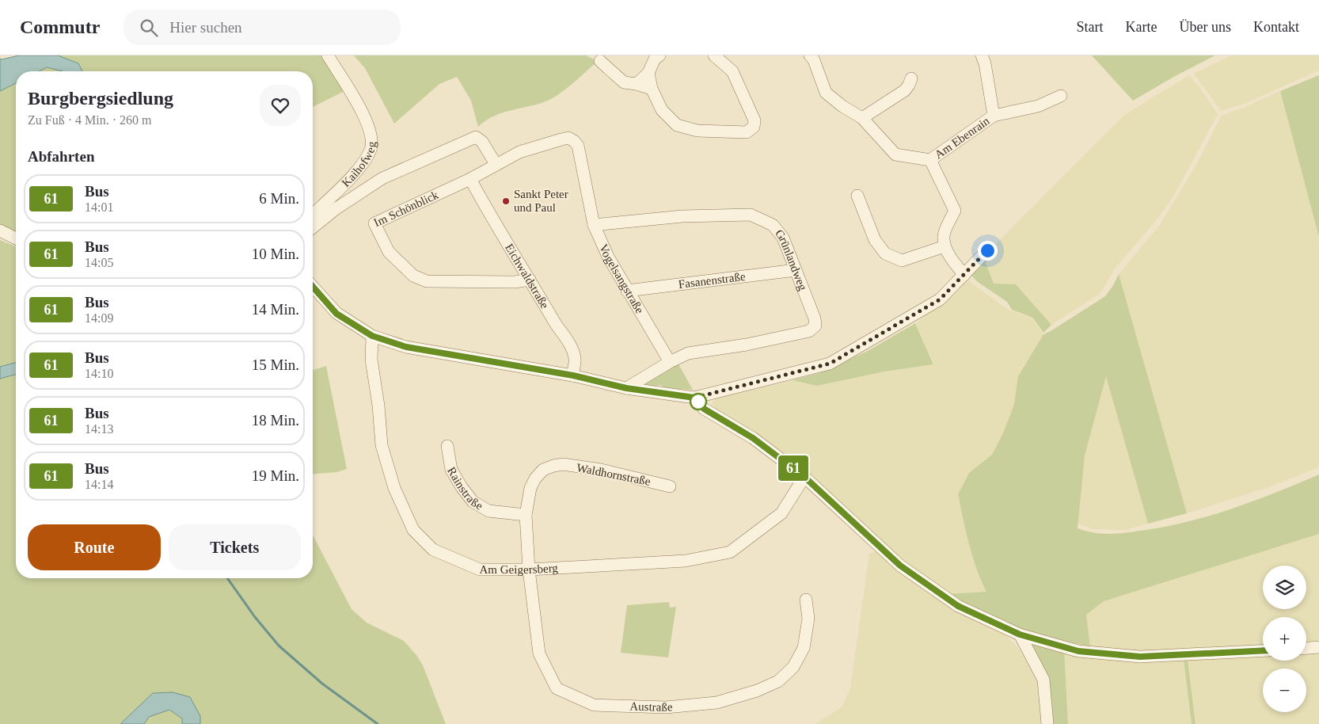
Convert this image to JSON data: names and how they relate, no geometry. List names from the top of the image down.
{
  "streets": {
    "street": [
      "Am Ebenrain",
      "Kaihofweg",
      "Im Schönblick",
      "Grünlandweg",
      "Eichwaldstraße",
      "Vogelsangstraße",
      "Fasanenstraße",
      "Waldhornstraße",
      "Rainstraße",
      "Am Geigersberg",
      "Austraße"
    ]
  },
  "crossings": [
    ["Im Schönblick", "Eichwaldstraße"],
    ["Im Schönblick", "Vogelsangstraße"],
    ["Grünlandweg", "Vogelsangstraße"],
    ["Grünlandweg", "Fasanenstraße"],
    ["Vogelsangstraße", "Fasanenstraße"],
    ["Waldhornstraße", "Rainstraße"],
    ["Waldhornstraße", "Am Geigersberg"],
    ["Waldhornstraße", "Austraße"],
    ["Am Geigersberg", "Austraße"]
  ],
  "places": ["Sankt Peter und Paul"],
  "lines": ["bus line 61"],
  "page": {
    "header": "Commutr",
    "search": "Hier suchen",
    "nav": [
      "Start",
      "Karte",
      "Über uns",
      "Kontakt"
    ],
    "on_map": "61",
    "heading": [
      ["Burgbergsiedlung", "Zu Fuß · 4 Min. · 260 m"],
      "Abfahrten"
    ],
    "list": [
      {
        "mark": "61",
        "name": "Bus",
        "note": "14:01",
        "value": "6 Min."
      },
      {
        "mark": "61",
        "name": "Bus",
        "note": "14:05",
        "value": "10 Min."
      },
      {
        "mark": "61",
        "name": "Bus",
        "note": "14:09",
        "value": "14 Min."
      },
      {
        "mark": "61",
        "name": "Bus",
        "note": "14:10",
        "value": "15 Min."
      },
      {
        "mark": "61",
        "name": "Bus",
        "note": "14:13",
        "value": "18 Min."
      },
      {
        "mark": "61",
        "name": "Bus",
        "note": "14:14",
        "value": "19 Min."
      }
    ],
    "buttons": ["Route", "Tickets"],
    "map_buttons": ["+", "−"]
  }
}
